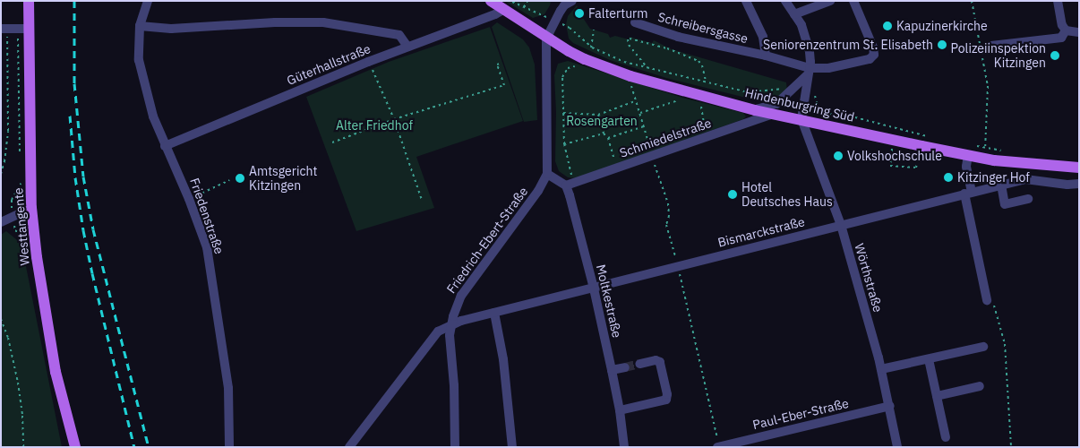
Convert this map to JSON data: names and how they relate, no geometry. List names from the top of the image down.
{
  "streets": {
    "main road": ["Hindenburgring Süd", "Westtangente"],
    "street": [
      "Schreibersgasse",
      "Güterhallstraße",
      "Schmiedelstraße",
      "Friedenstraße",
      "Bismarckstraße",
      "Friedrich-Ebert-Straße",
      "Wörthstraße",
      "Moltkestraße",
      "Paul-Eber-Straße"
    ]
  },
  "crossings": [
    ["Güterhallstraße", "Hindenburgring Süd"],
    ["Güterhallstraße", "Friedenstraße"],
    ["Hindenburgring Süd", "Schmiedelstraße"],
    ["Hindenburgring Süd", "Friedrich-Ebert-Straße"],
    ["Hindenburgring Süd", "Wörthstraße"],
    ["Schmiedelstraße", "Moltkestraße"],
    ["Bismarckstraße", "Friedrich-Ebert-Straße"],
    ["Bismarckstraße", "Wörthstraße"],
    ["Bismarckstraße", "Moltkestraße"],
    ["Wörthstraße", "Paul-Eber-Straße"]
  ],
  "parks": ["Rosengarten", "Alter Friedhof"],
  "places": [
    "Falterturm",
    "Kapuzinerkirche",
    "Seniorenzentrum St. Elisabeth",
    "Polizeiinspektion Kitzingen",
    "Volkshochschule",
    "Kitzinger Hof",
    "Amtsgericht Kitzingen",
    "Hotel Deutsches Haus"
  ]
}
